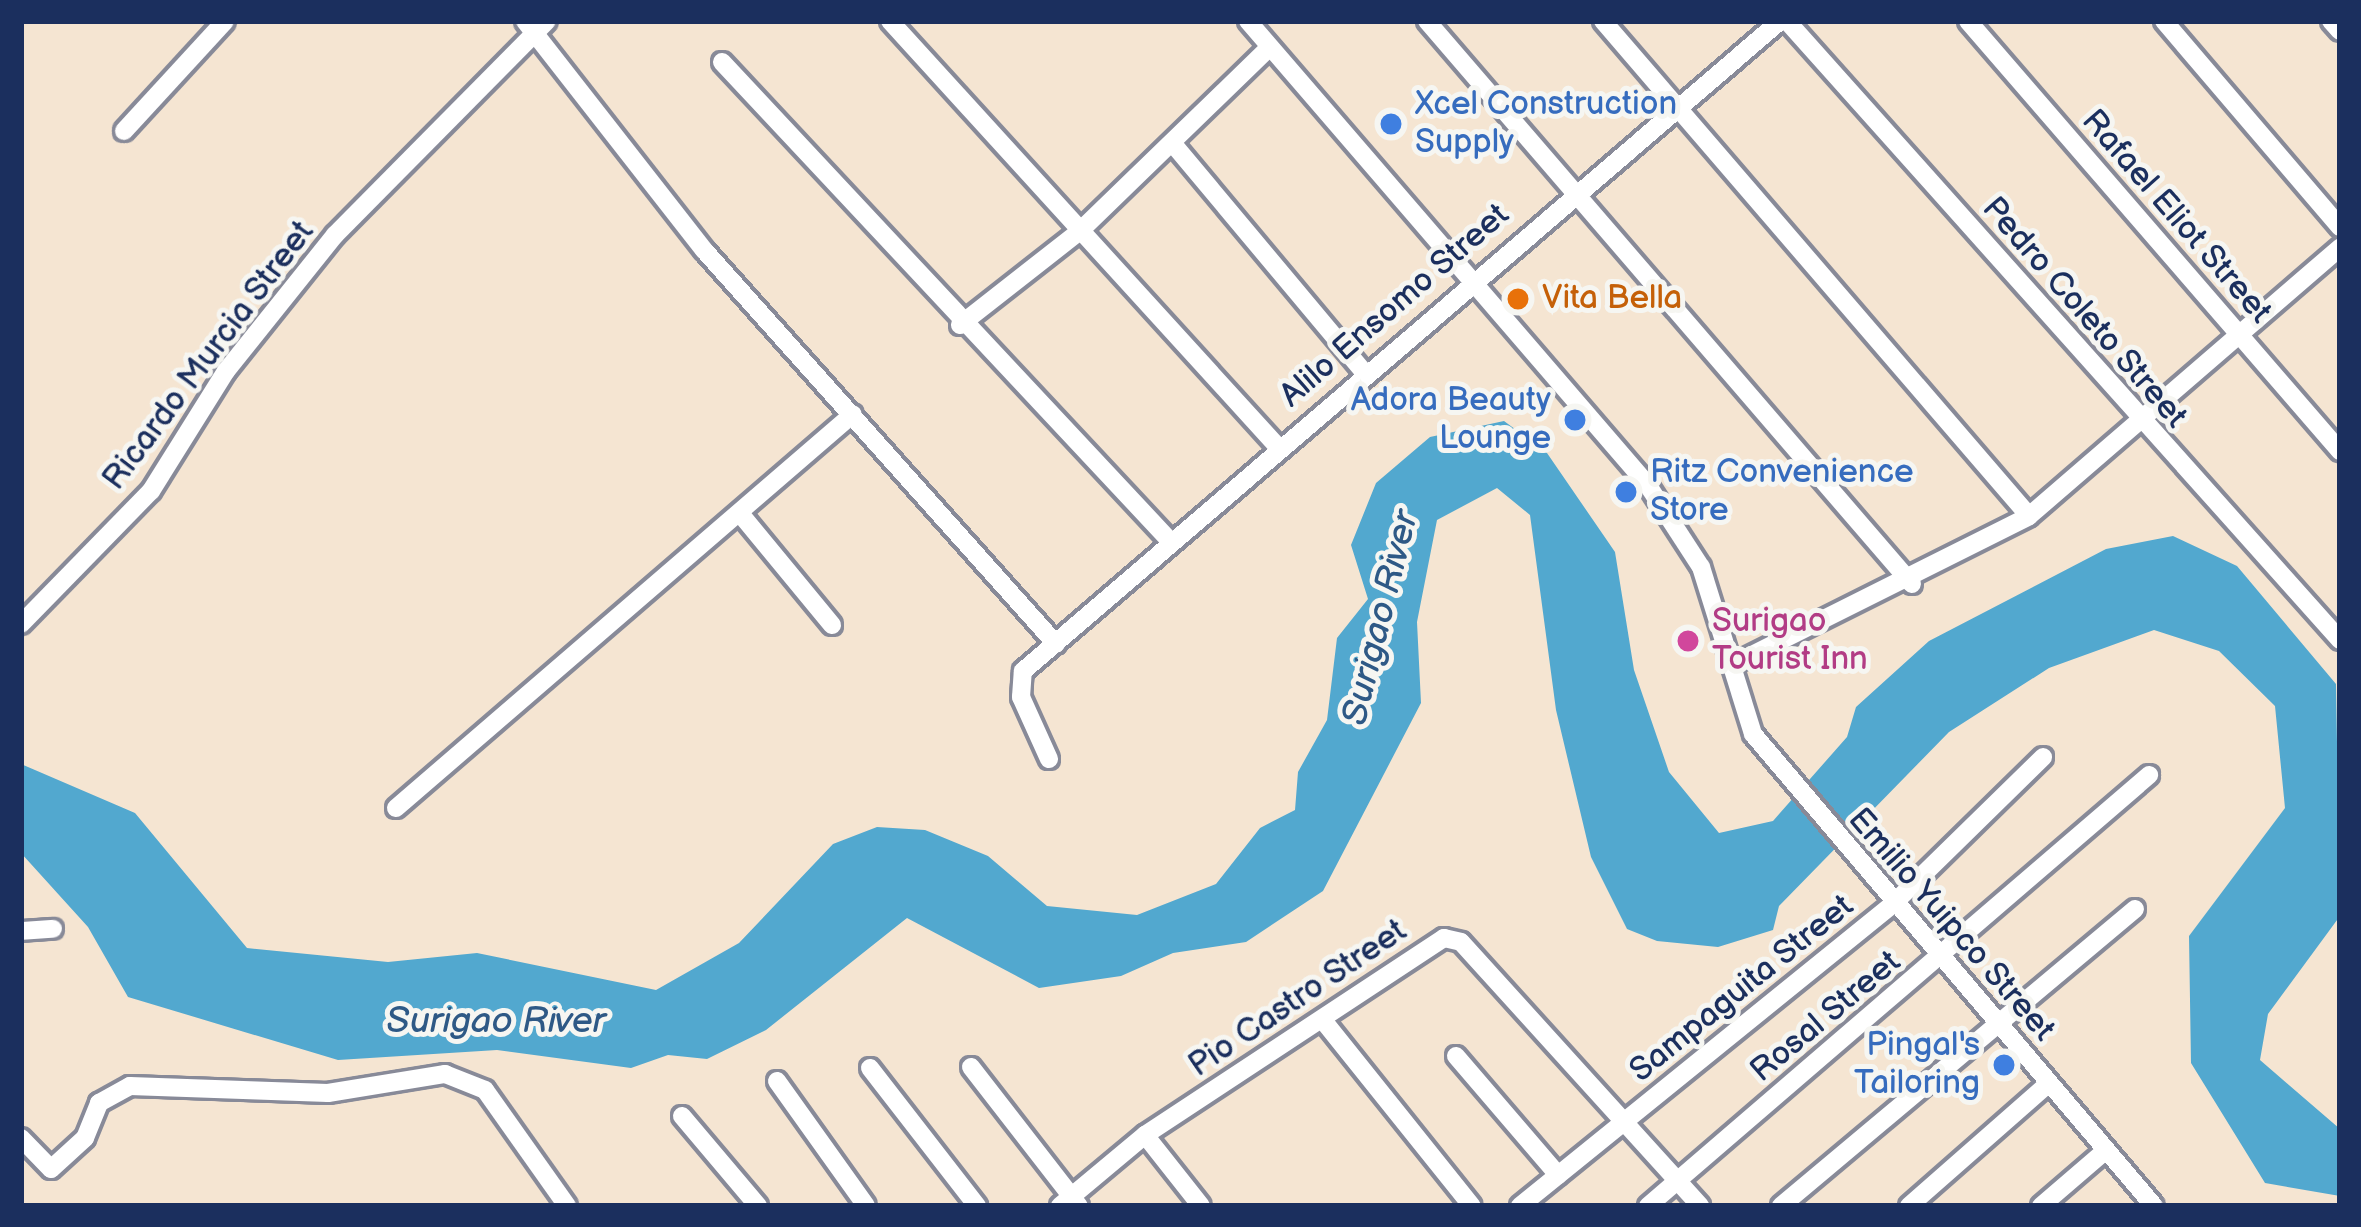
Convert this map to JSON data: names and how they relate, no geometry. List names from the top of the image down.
{
  "streets": {
    "street": [
      "Rafael Eliot Street",
      "Alilo Ensomo Street",
      "Pedro Coleto Street",
      "Ricardo Murcia Street",
      "Emilio Yuipco Street",
      "Sampaguita Street",
      "Pio Castro Street",
      "Rosal Street"
    ]
  },
  "crossings": [
    ["Alilo Ensomo Street", "Pedro Coleto Street"],
    ["Alilo Ensomo Street", "Emilio Yuipco Street"],
    ["Emilio Yuipco Street", "Sampaguita Street"],
    ["Emilio Yuipco Street", "Rosal Street"],
    ["Sampaguita Street", "Pio Castro Street"],
    ["Pio Castro Street", "Rosal Street"]
  ],
  "water": ["Surigao River"],
  "places": [
    "Xcel Construction Supply",
    "Vita Bella",
    "Adora Beauty Lounge",
    "Ritz Convenience Store",
    "Surigao Tourist Inn",
    "Pingal's Tailoring"
  ]
}
